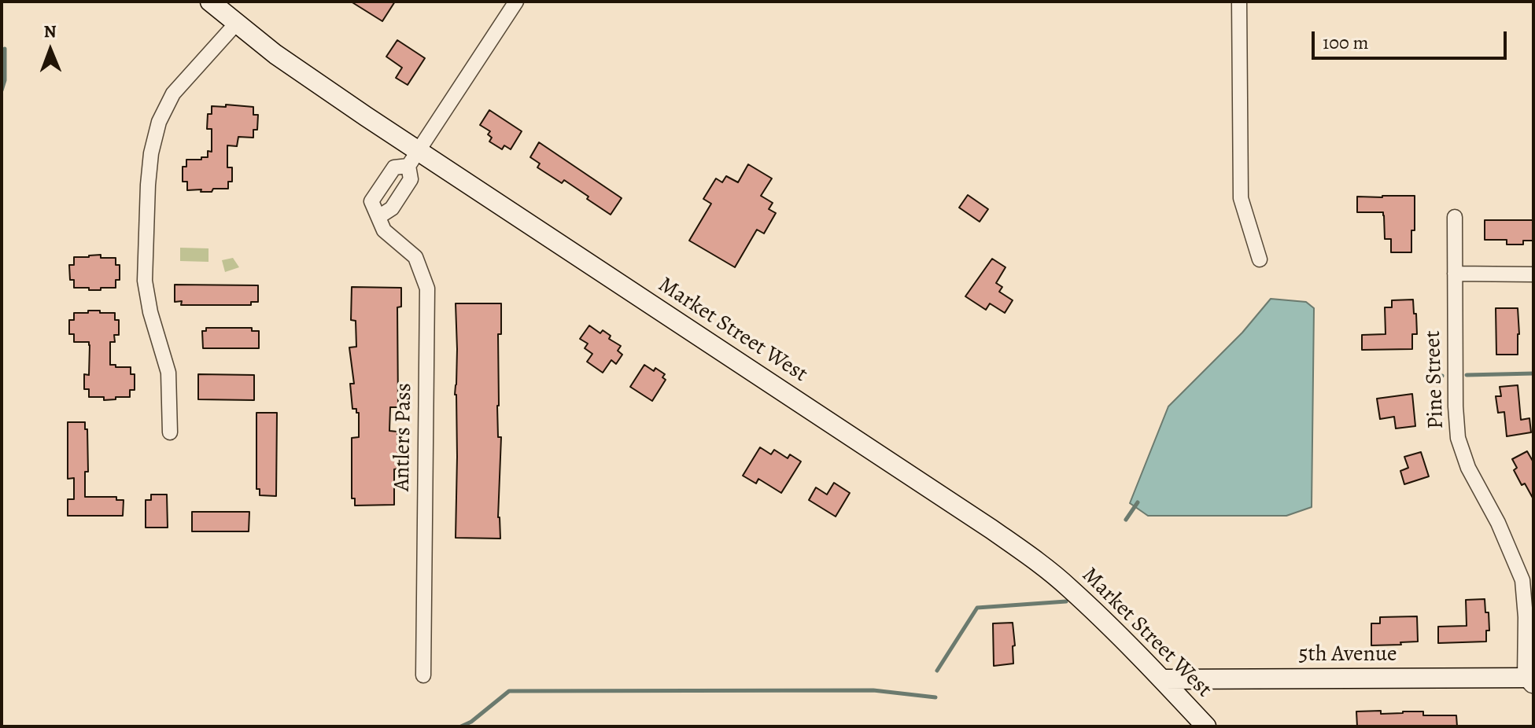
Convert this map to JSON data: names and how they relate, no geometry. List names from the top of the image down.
{
  "streets": {
    "main road": ["Market Street West", "5th Avenue"],
    "street": ["Pine Street", "Antlers Pass"]
  },
  "crossings": [
    ["Market Street West", "5th Avenue"],
    ["Pine Street", "5th Avenue"]
  ],
  "scale_bar": "100 m",
  "north": "top"
}
